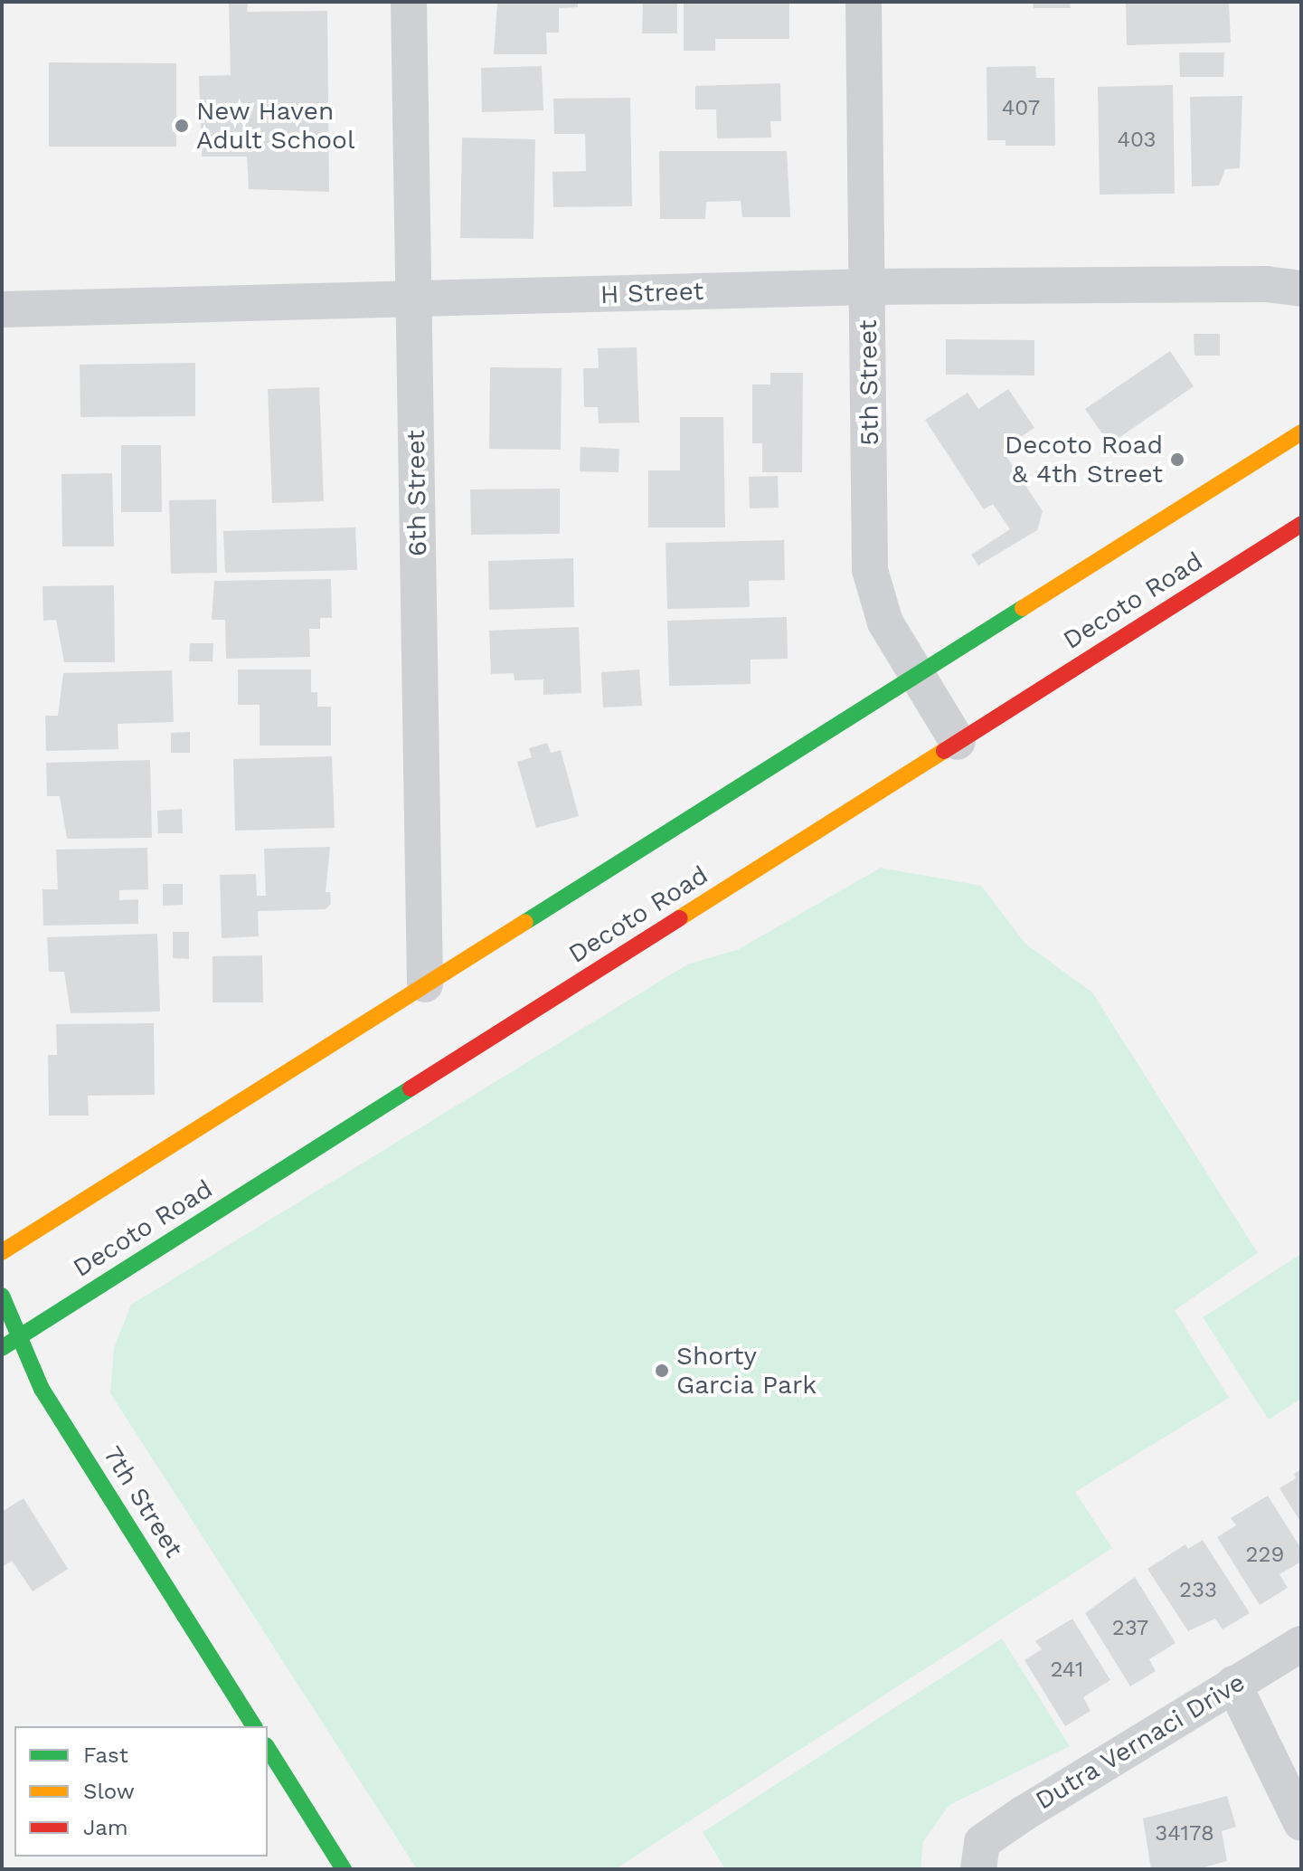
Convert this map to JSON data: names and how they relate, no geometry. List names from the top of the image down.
{
  "streets": {
    "main road": ["Decoto Road", "7th Street"],
    "street": [
      "H Street",
      "5th Street",
      "6th Street",
      "Dutra Vernaci Drive"
    ]
  },
  "crossings": [
    ["H Street", "5th Street"],
    ["H Street", "6th Street"],
    ["5th Street", "Decoto Road"],
    ["6th Street", "Decoto Road"],
    ["Decoto Road", "7th Street"]
  ],
  "places": ["New Haven Adult School", "Decoto Road & 4th Street", "Shorty Garcia Park"],
  "house_numbers": [
    "407",
    "403",
    "229",
    "233",
    "237",
    "241",
    "34178"
  ],
  "legend": ["Fast", "Slow", "Jam"]
}
